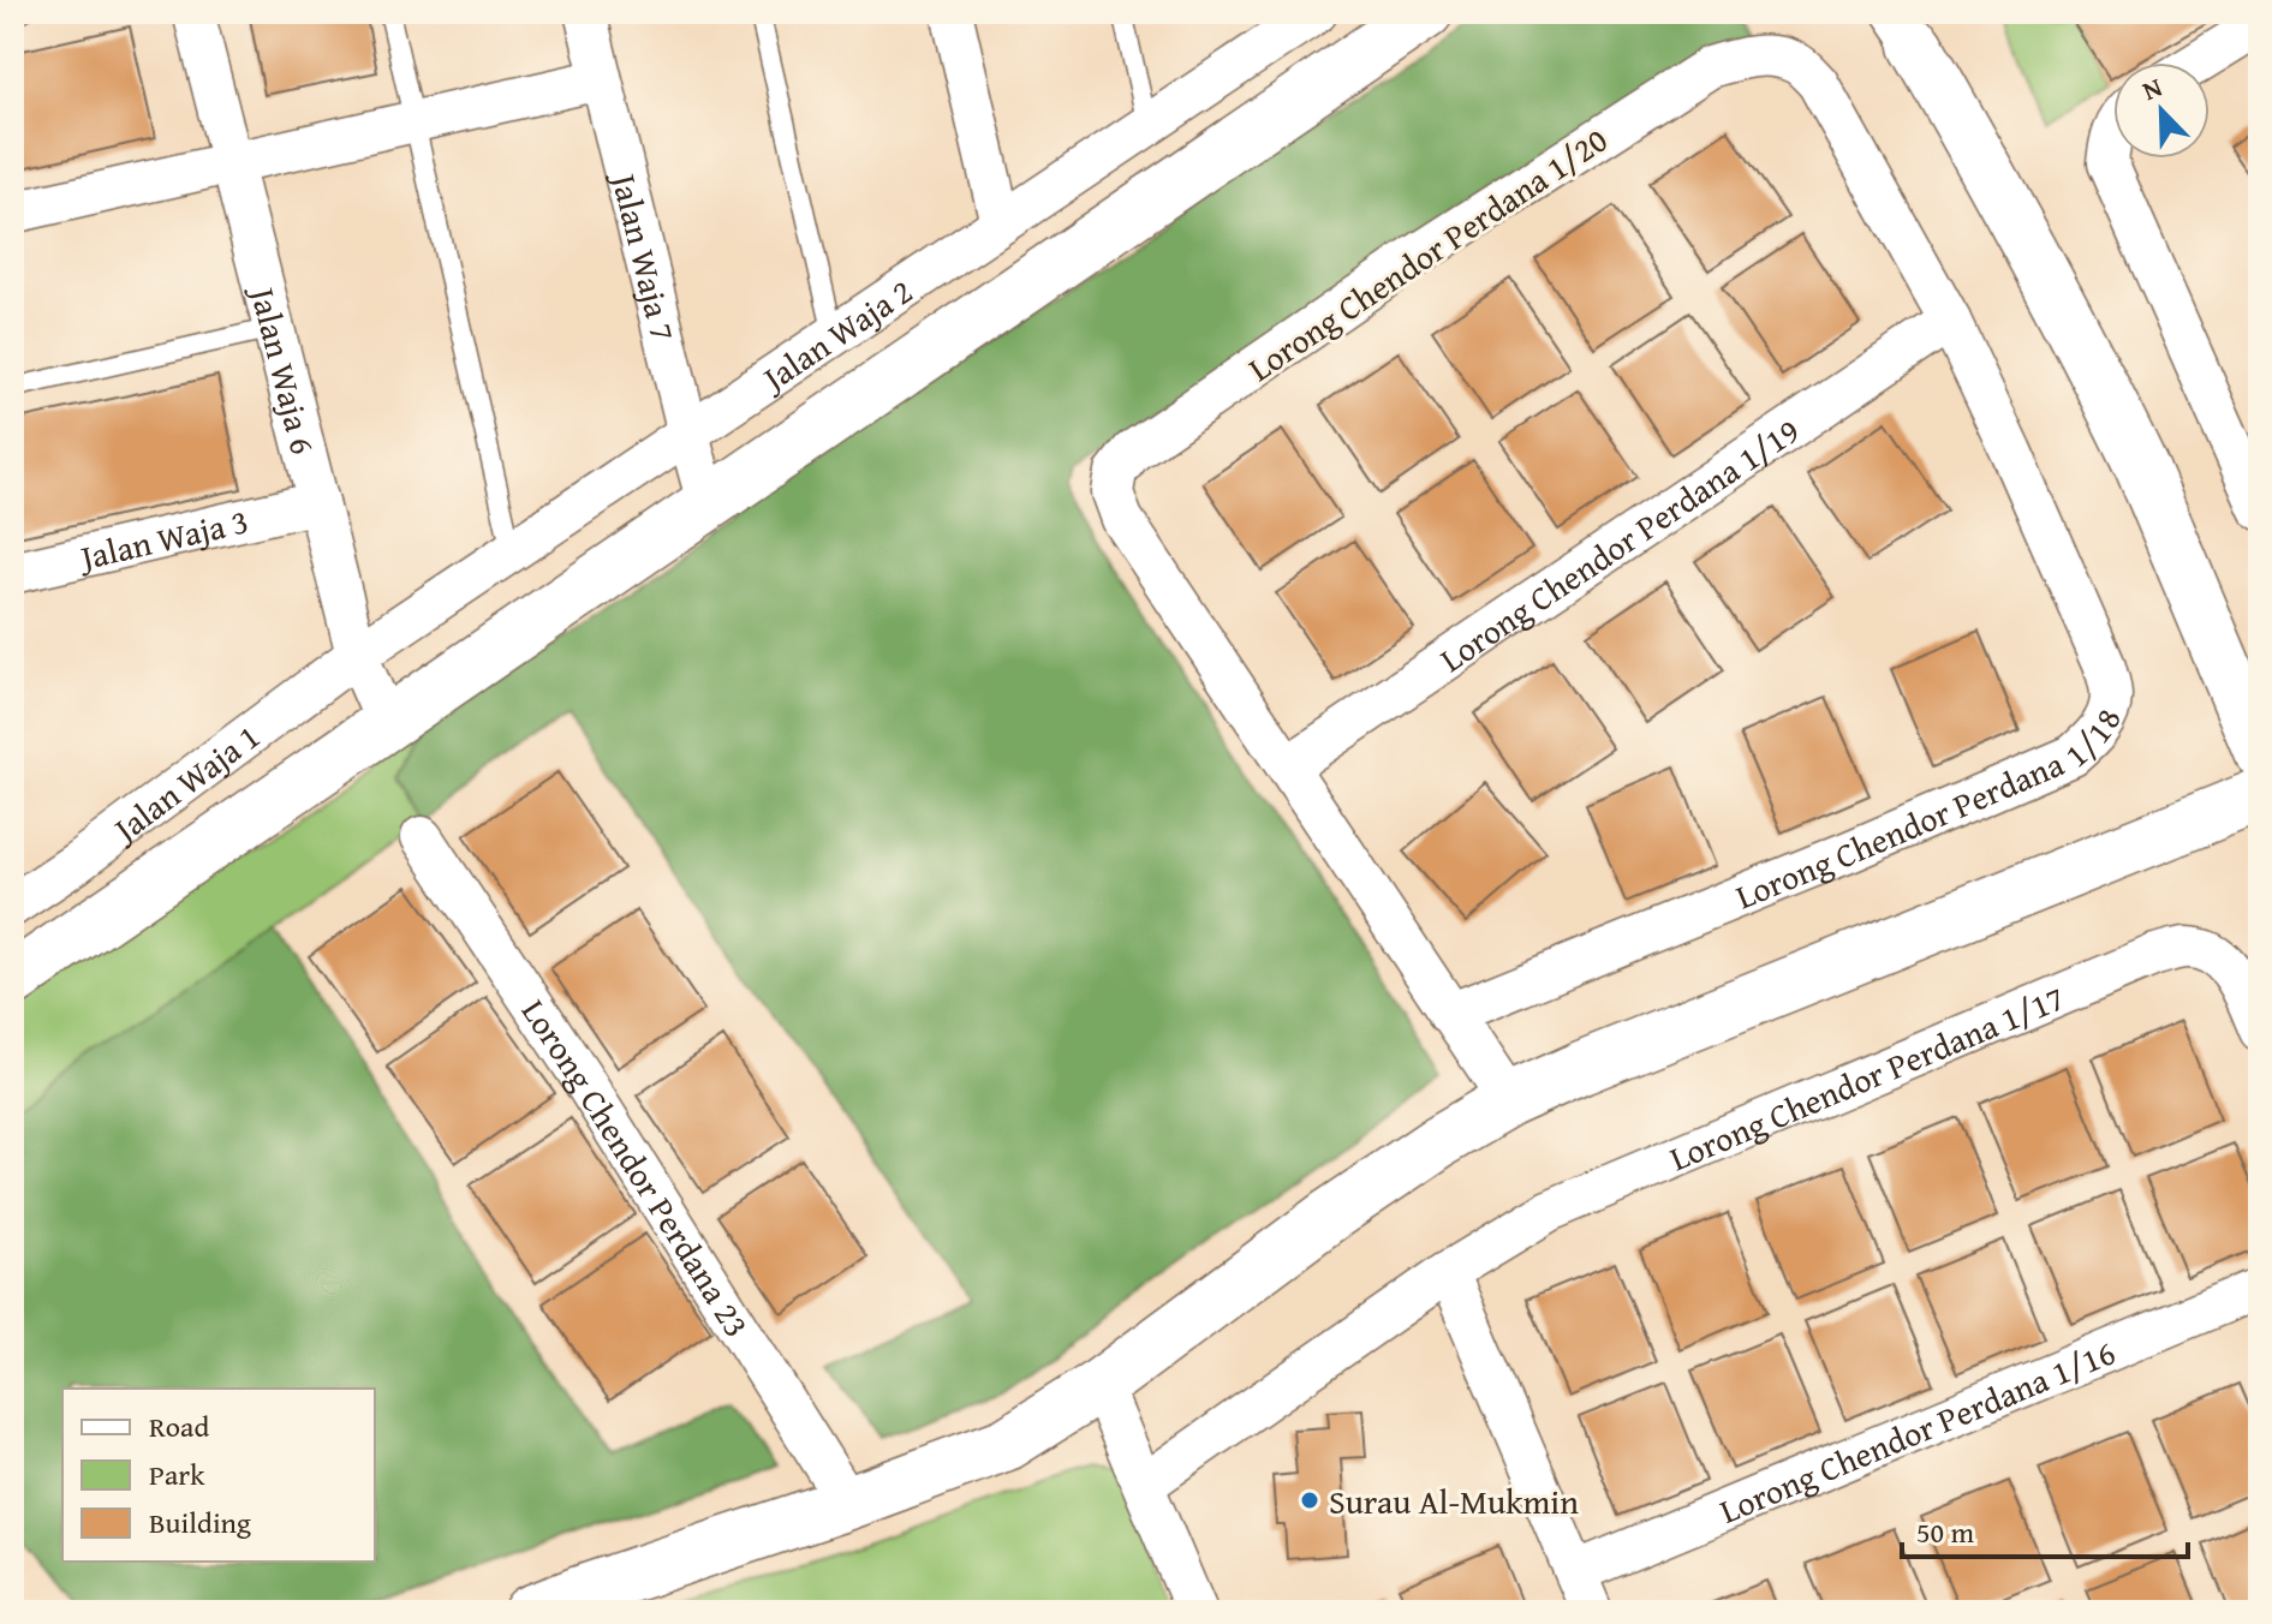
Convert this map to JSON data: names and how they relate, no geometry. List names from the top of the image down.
{
  "streets": {
    "street": [
      "Lorong Chendor Perdana 1/20",
      "Jalan Waja 7",
      "Jalan Waja 2",
      "Jalan Waja 6",
      "Jalan Waja 3",
      "Lorong Chendor Perdana 1/19",
      "Jalan Waja 1",
      "Lorong Chendor Perdana 1/18",
      "Lorong Chendor Perdana 1/17",
      "Lorong Chendor Perdana 23",
      "Lorong Chendor Perdana 1/16"
    ]
  },
  "crossings": [
    ["Lorong Chendor Perdana 1/20", "Lorong Chendor Perdana 1/19"],
    ["Lorong Chendor Perdana 1/20", "Lorong Chendor Perdana 1/18"],
    ["Jalan Waja 7", "Jalan Waja 2"],
    ["Jalan Waja 2", "Jalan Waja 6"],
    ["Jalan Waja 2", "Jalan Waja 1"],
    ["Jalan Waja 6", "Jalan Waja 3"],
    ["Jalan Waja 6", "Jalan Waja 1"],
    ["Lorong Chendor Perdana 1/19", "Lorong Chendor Perdana 1/18"]
  ],
  "places": ["Surau Al-Mukmin"],
  "legend": ["Road", "Park", "Building"],
  "scale_bar": "50 m",
  "north": "top left"
}
